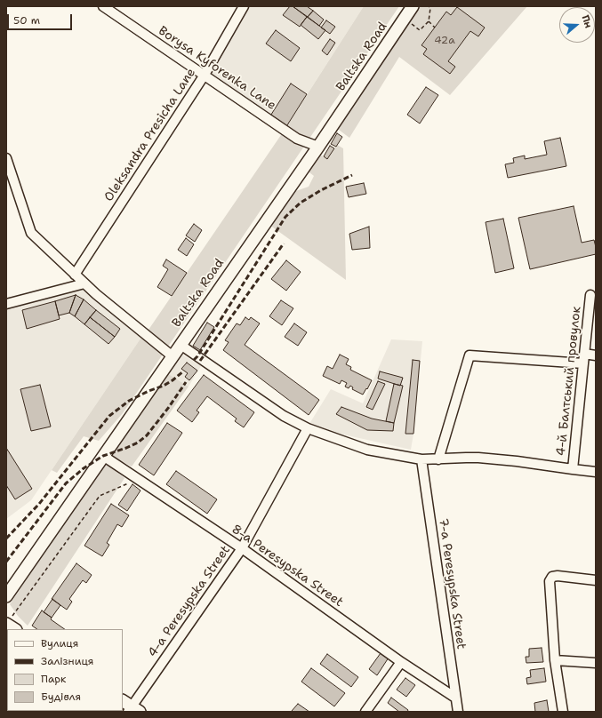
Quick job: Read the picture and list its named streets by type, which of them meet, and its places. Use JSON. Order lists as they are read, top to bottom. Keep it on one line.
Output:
{"streets":{"main road":["Baltska Road"],"street":["Borysa Kyforenka Lane","Oleksandra Presicha Lane","4-й Балтський провулок","8-a Peresypska Street","7-a Peresypska Street","4-a Peresypska Street"]},"crossings":[["Baltska Road","Borysa Kyforenka Lane"],["Baltska Road","8-a Peresypska Street"],["Borysa Kyforenka Lane","Oleksandra Presicha Lane"],["8-a Peresypska Street","7-a Peresypska Street"],["8-a Peresypska Street","4-a Peresypska Street"]],"house_numbers":["42а"],"legend":["Вулиця","Залізниця","Парк","Будівля"],"scale_bar":"50 m","north":"right"}
